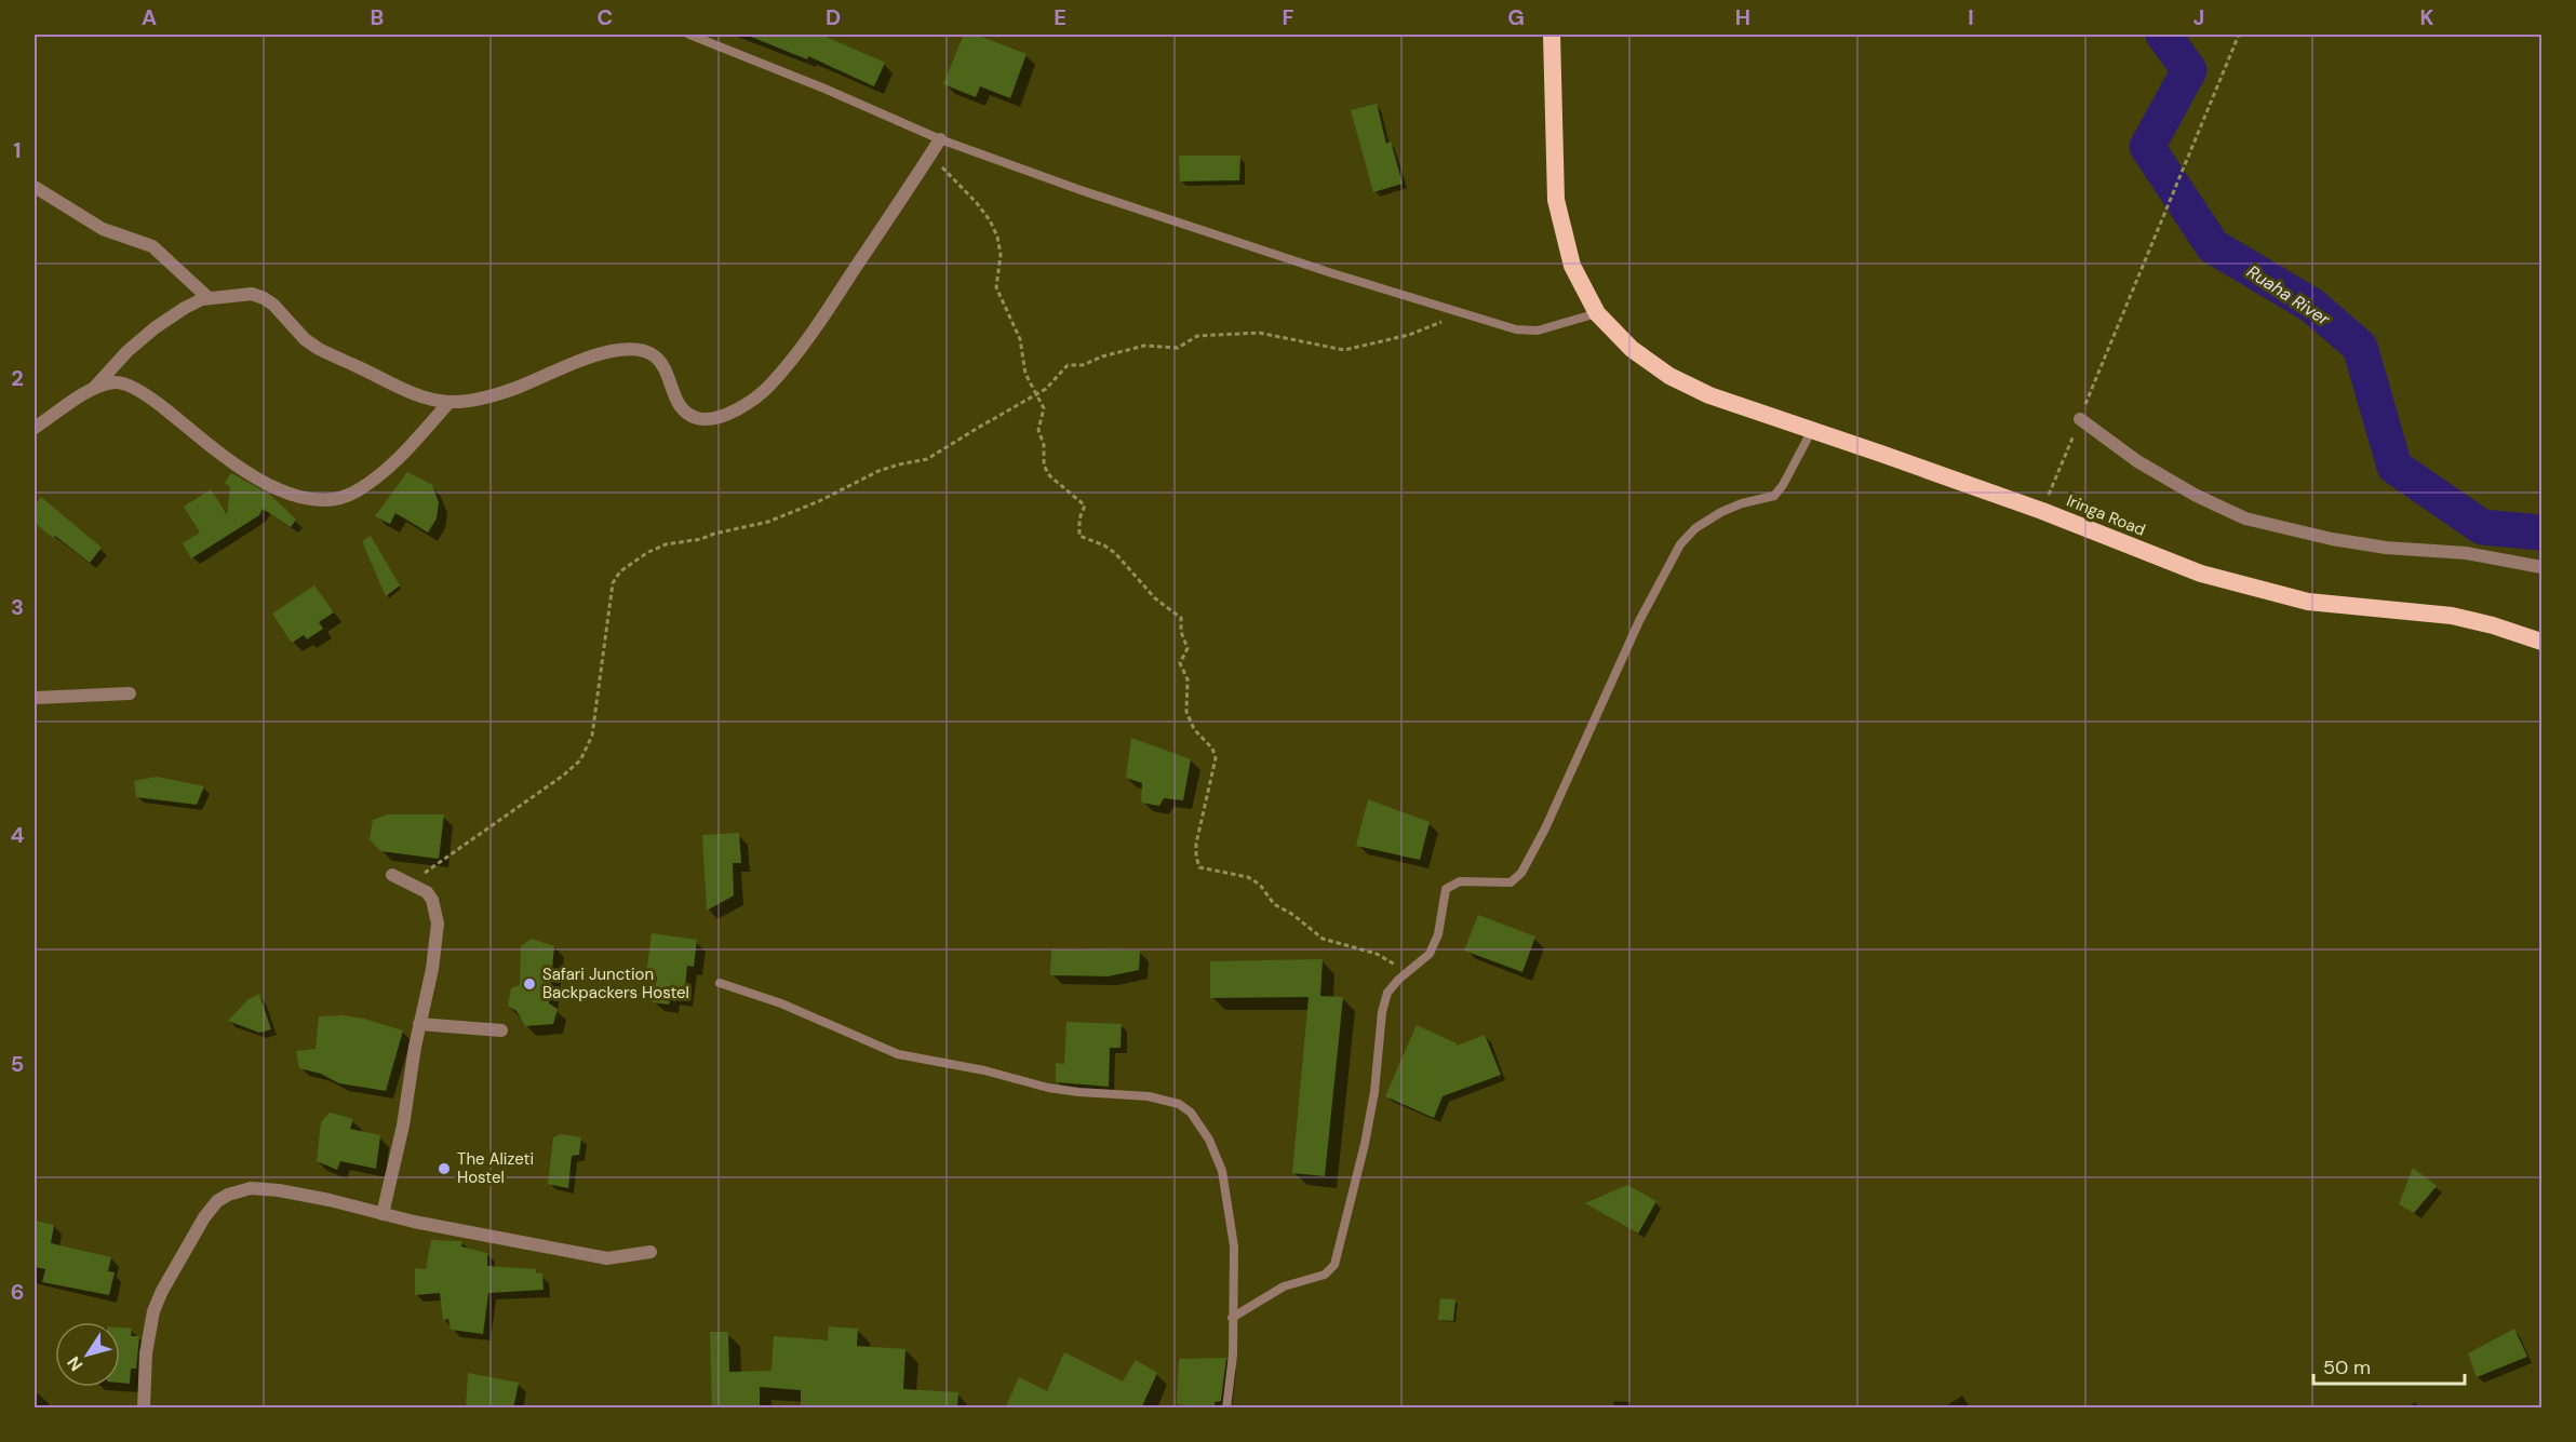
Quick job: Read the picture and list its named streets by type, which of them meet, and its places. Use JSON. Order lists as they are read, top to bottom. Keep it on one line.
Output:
{"streets":{"highway":["Iringa Road"]},"water":["Ruaha River"],"places":["Safari Junction Backpackers Hostel","The Alizeti Hostel"],"scale_bar":"50 m","north":"bottom left","grid":{"columns":["A","B","C","D","E","F","G","H","I","J","K"],"rows":["1","2","3","4","5","6"]}}
